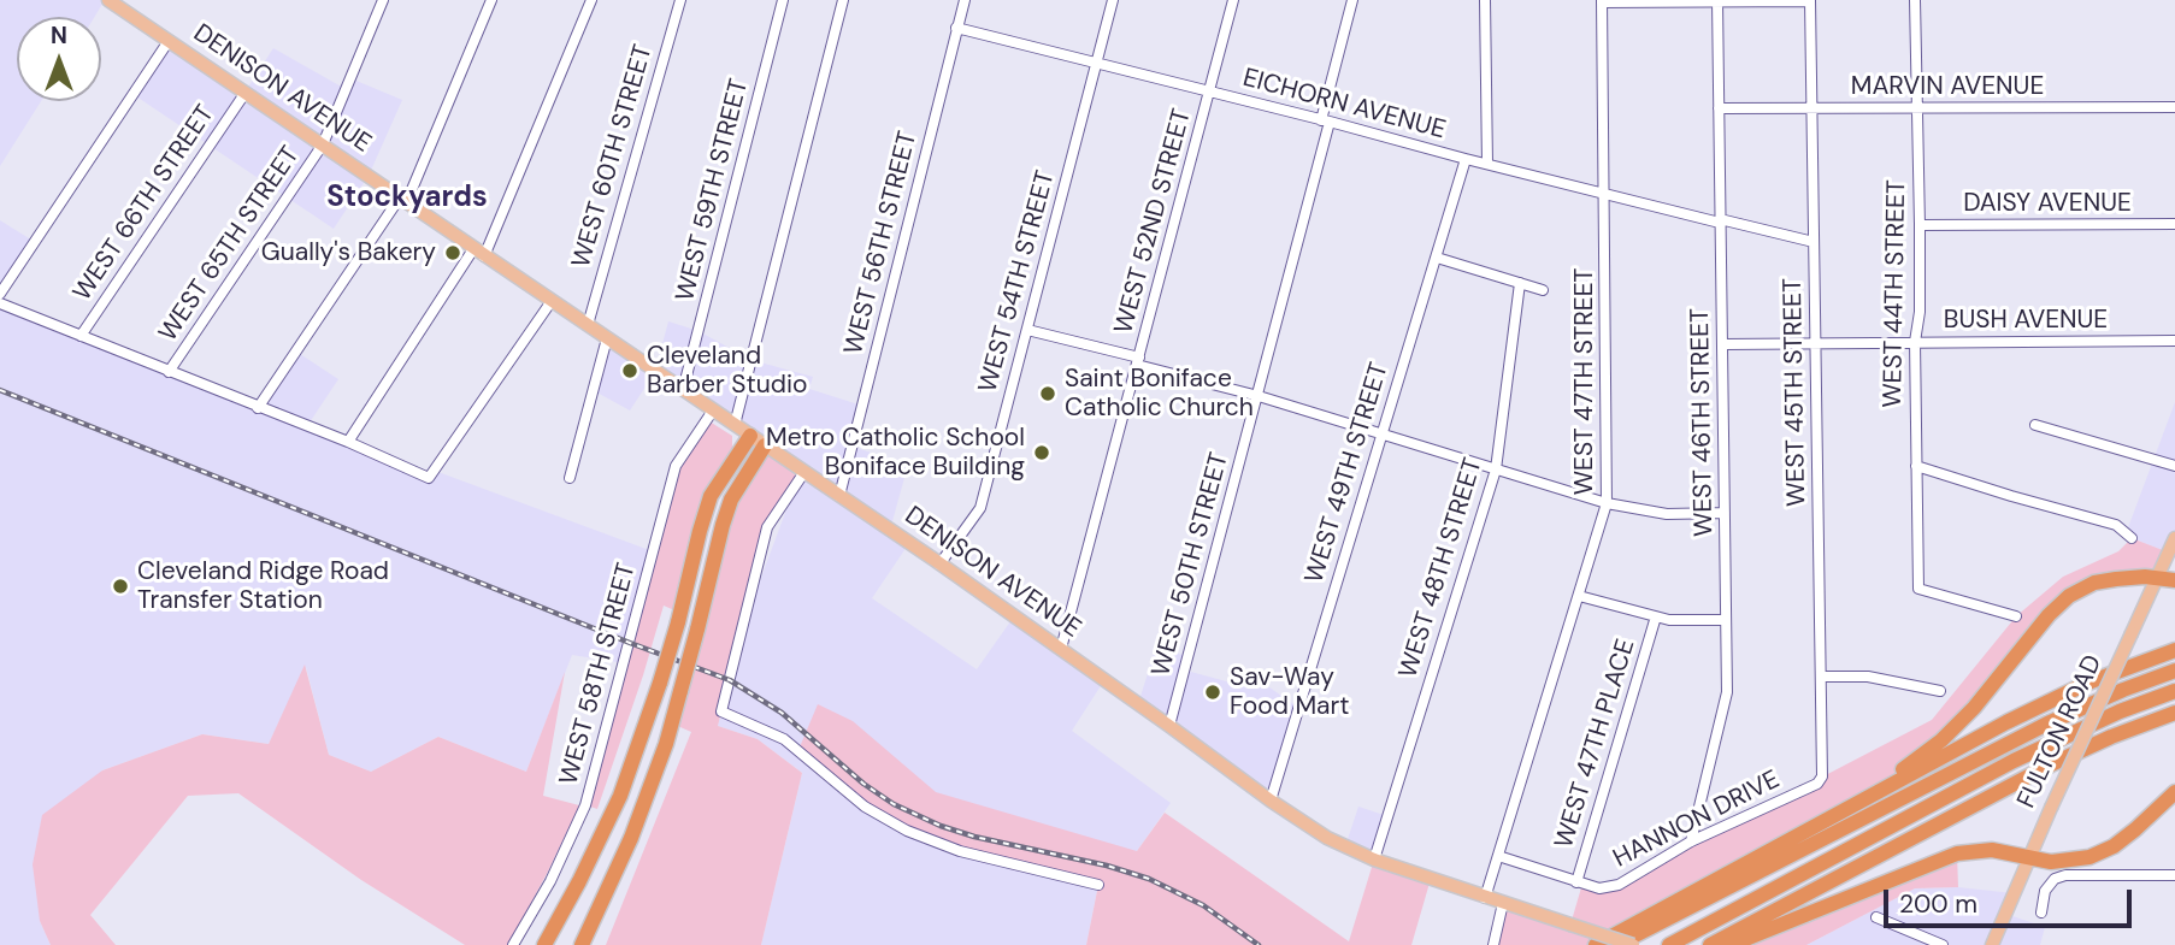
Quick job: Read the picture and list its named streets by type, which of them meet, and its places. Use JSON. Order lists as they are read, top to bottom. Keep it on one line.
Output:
{"streets":{"main road":["DENISON AVENUE","FULTON ROAD"],"street":["MARVIN AVENUE","EICHORN AVENUE","WEST 60TH STREET","WEST 59TH STREET","WEST 66TH STREET","DAISY AVENUE","WEST 52ND STREET","WEST 56TH STREET","WEST 65TH STREET","WEST 54TH STREET","WEST 44TH STREET","BUSH AVENUE","WEST 47TH STREET","WEST 45TH STREET","WEST 46TH STREET","WEST 49TH STREET","WEST 50TH STREET","WEST 48TH STREET","WEST 58TH STREET","WEST 47TH PLACE","HANNON DRIVE"]},"crossings":[["MARVIN AVENUE","WEST 44TH STREET"],["MARVIN AVENUE","WEST 45TH STREET"],["MARVIN AVENUE","WEST 46TH STREET"],["DENISON AVENUE","WEST 60TH STREET"],["DENISON AVENUE","WEST 59TH STREET"],["DENISON AVENUE","WEST 66TH STREET"],["DENISON AVENUE","WEST 52ND STREET"],["DENISON AVENUE","WEST 56TH STREET"],["DENISON AVENUE","WEST 65TH STREET"],["DENISON AVENUE","WEST 54TH STREET"],["DENISON AVENUE","WEST 47TH STREET"],["DENISON AVENUE","WEST 49TH STREET"],["DENISON AVENUE","WEST 50TH STREET"],["DENISON AVENUE","WEST 48TH STREET"],["DENISON AVENUE","WEST 58TH STREET"],["EICHORN AVENUE","WEST 52ND STREET"],["EICHORN AVENUE","WEST 56TH STREET"],["EICHORN AVENUE","WEST 54TH STREET"],["EICHORN AVENUE","WEST 47TH STREET"],["EICHORN AVENUE","WEST 45TH STREET"],["EICHORN AVENUE","WEST 46TH STREET"],["EICHORN AVENUE","WEST 49TH STREET"],["EICHORN AVENUE","WEST 50TH STREET"],["DAISY AVENUE","WEST 44TH STREET"],["WEST 44TH STREET","BUSH AVENUE"],["BUSH AVENUE","WEST 45TH STREET"],["BUSH AVENUE","WEST 46TH STREET"],["WEST 47TH STREET","HANNON DRIVE"],["WEST 45TH STREET","HANNON DRIVE"],["WEST 46TH STREET","HANNON DRIVE"],["WEST 47TH PLACE","HANNON DRIVE"]],"districts":["Stockyards"],"places":["Gually's Bakery","Cleveland Barber Studio","Saint Boniface Catholic Church","Metro Catholic School Boniface Building","Cleveland Ridge Road Transfer Station","Sav-Way Food Mart"],"scale_bar":"200 m","north":"top"}
